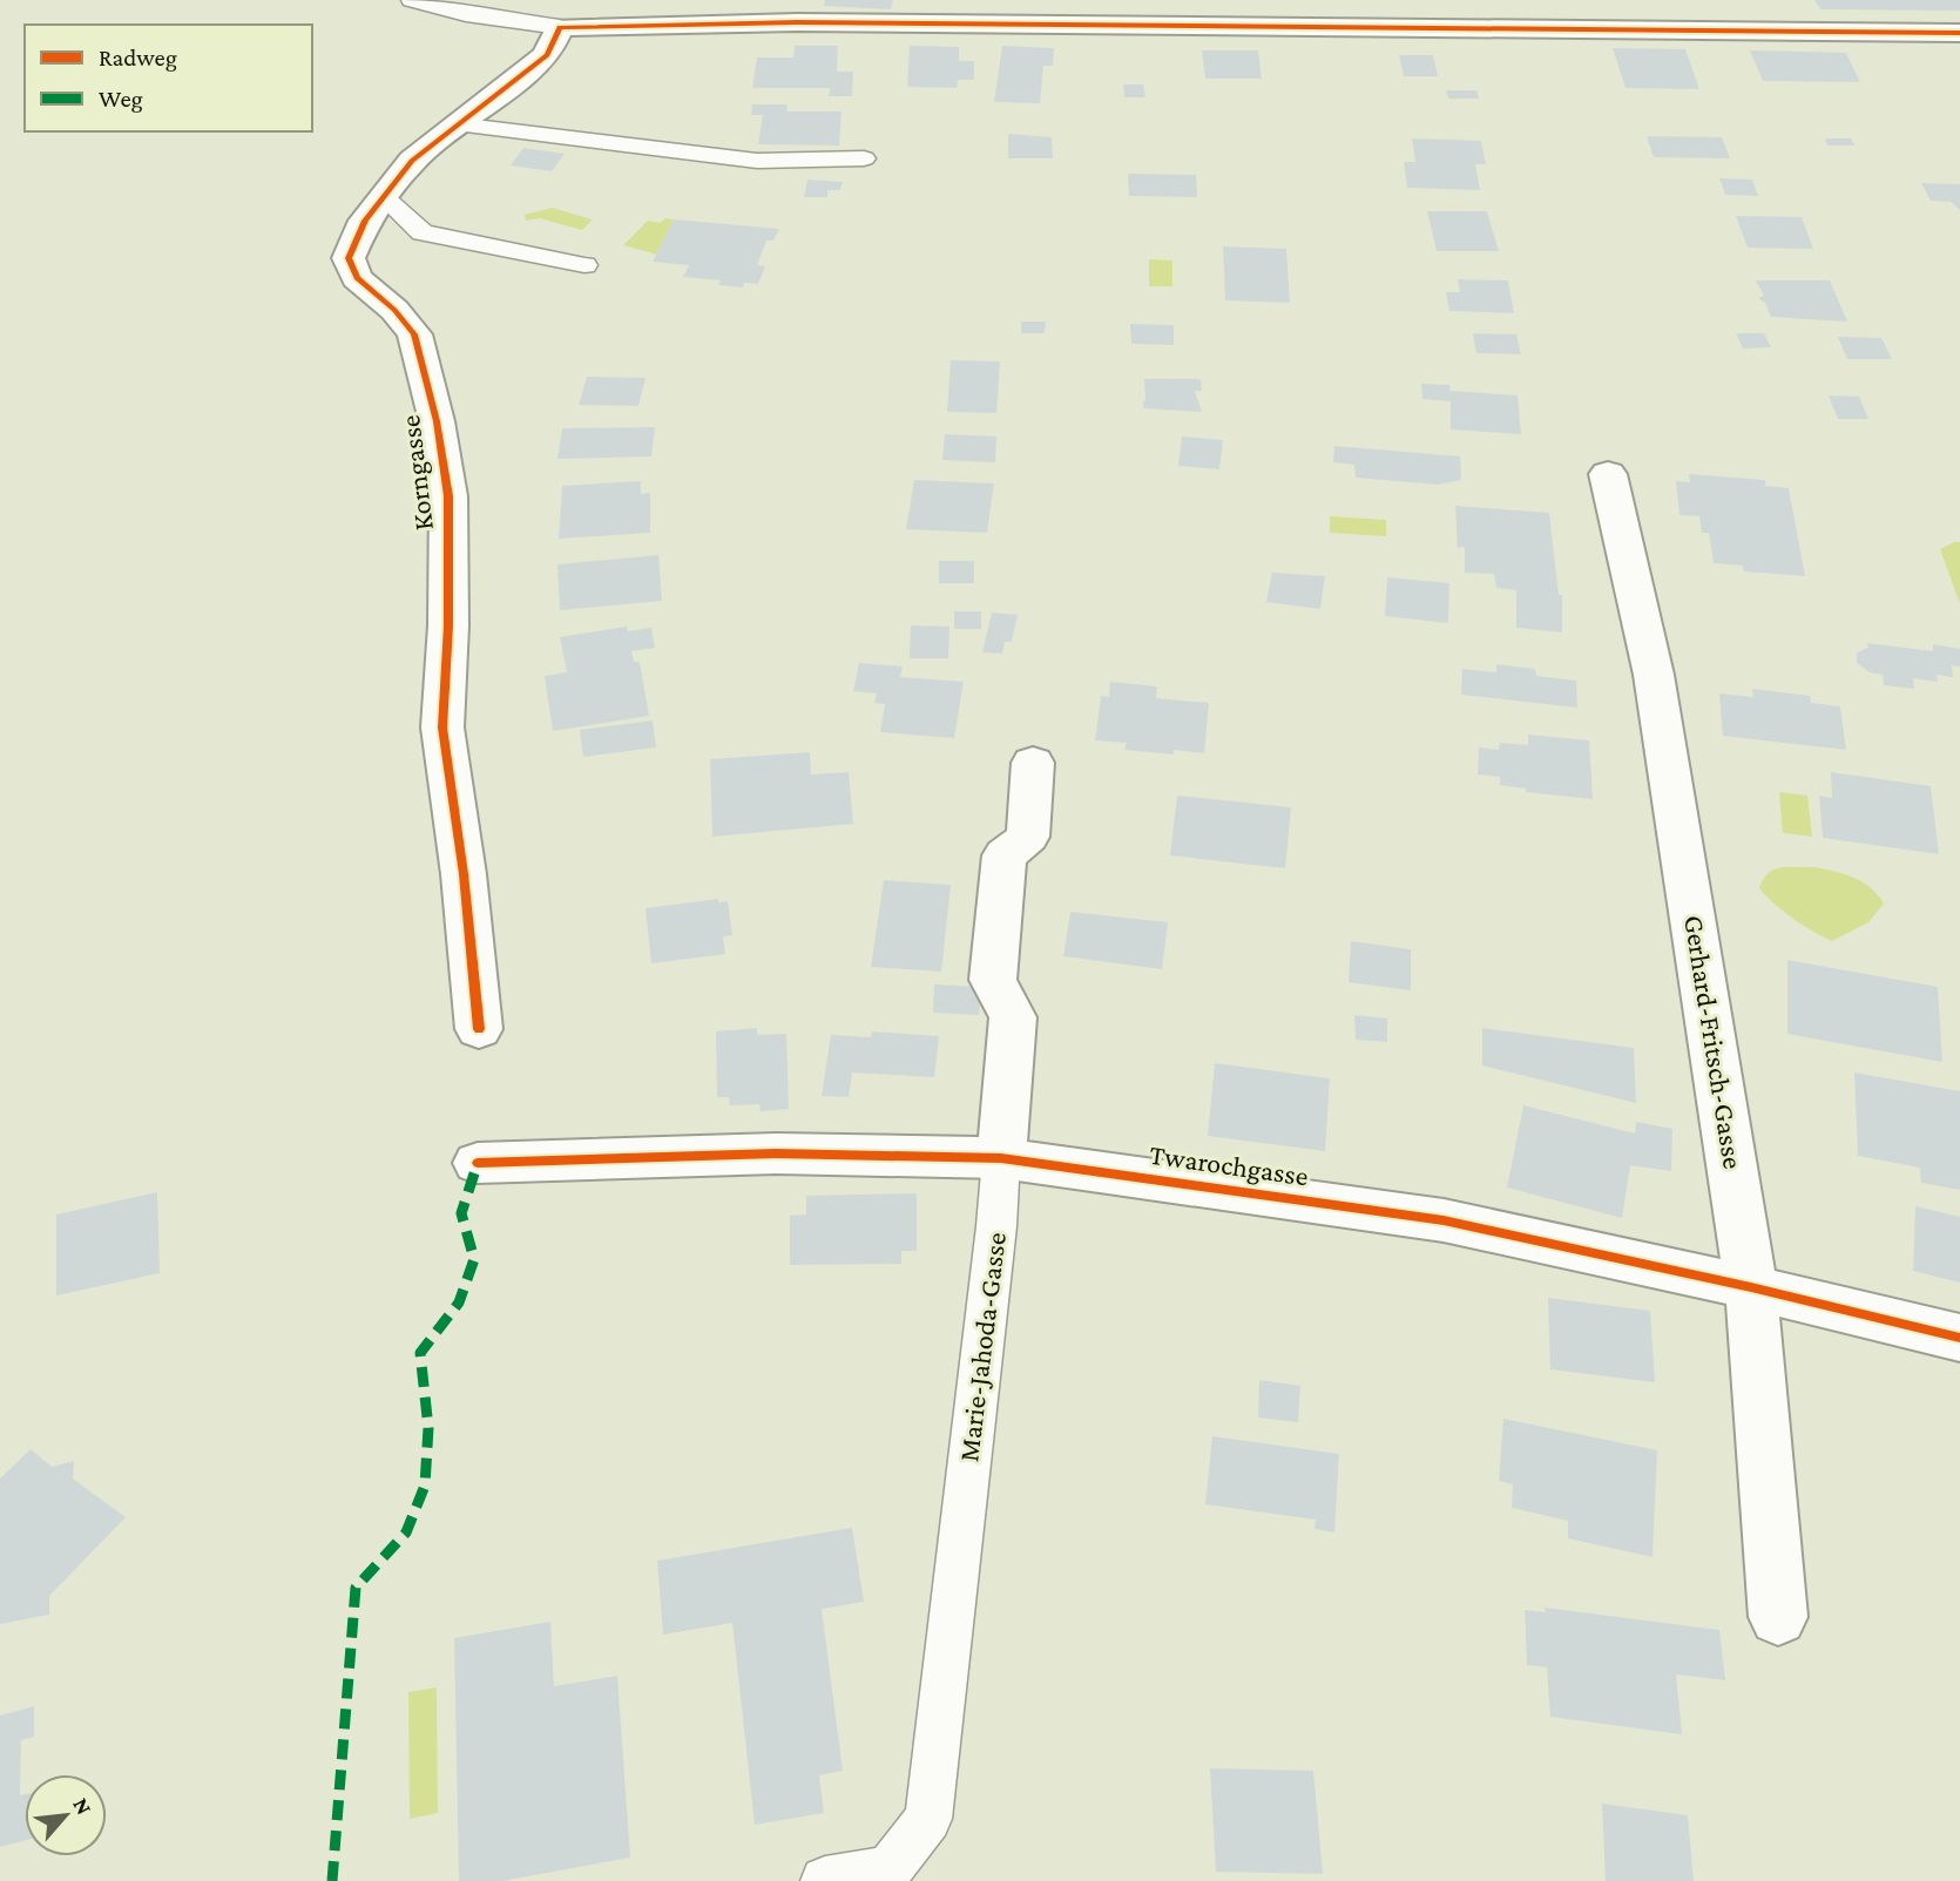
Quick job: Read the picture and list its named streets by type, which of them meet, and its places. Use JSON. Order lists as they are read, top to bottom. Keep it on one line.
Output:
{"streets":{"street":["Korngasse","Gerhard-Fritsch-Gasse","Twarochgasse","Marie-Jahoda-Gasse"]},"crossings":[["Gerhard-Fritsch-Gasse","Twarochgasse"],["Twarochgasse","Marie-Jahoda-Gasse"]],"legend":["Radweg","Weg"],"north":"top right"}
